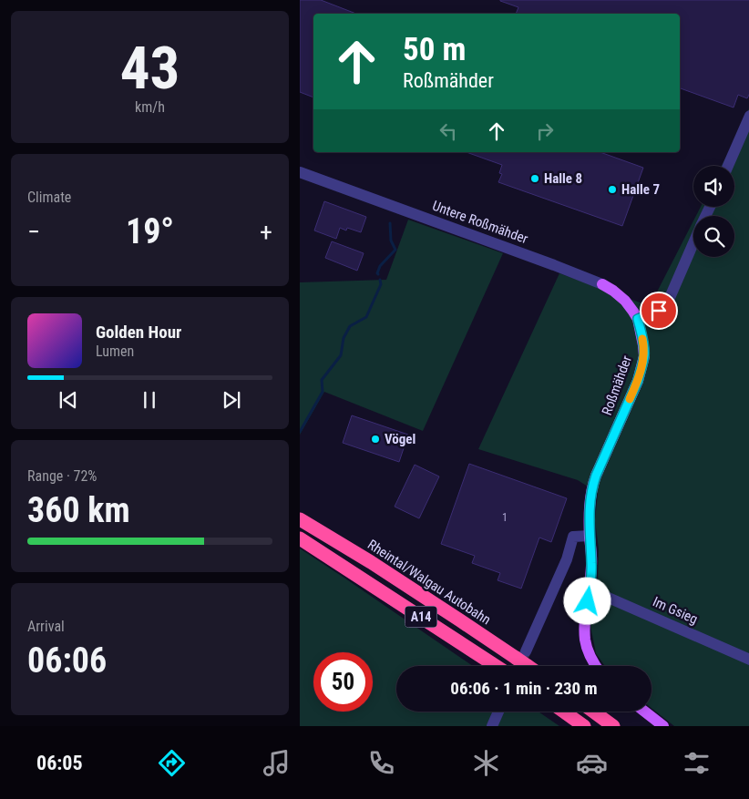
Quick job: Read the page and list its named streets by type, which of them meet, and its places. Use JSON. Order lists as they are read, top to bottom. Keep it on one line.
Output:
{"streets":{"highway":["Rheintal/Walgau Autobahn","A14"],"main road":["Untere Roßmähder","Roßmähder"],"street":["Im Gsieg"]},"crossings":[["Untere Roßmähder","Roßmähder"],["Roßmähder","Im Gsieg"]],"places":["Halle 8","Halle 7","Vögel"],"house_numbers":["1"],"page":{"tile":[["43","km/h"],"Climate",["Range · 72%","360 km"],["Arrival","06:06"]],"turn":["50 m","Roßmähder"],"heat":["−","19°","+"],"song":["Golden Hour","Lumen"],"limit":"50","trip":"06:06 · 1 min · 230 m","tabs":"06:05"}}
